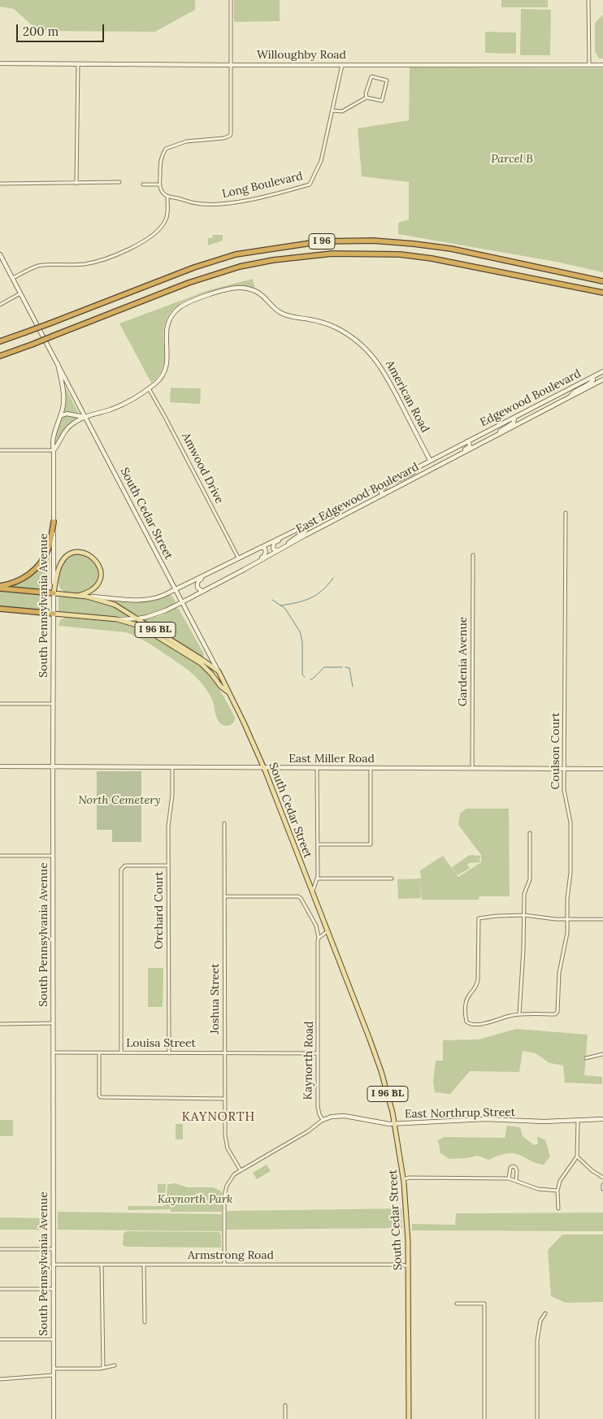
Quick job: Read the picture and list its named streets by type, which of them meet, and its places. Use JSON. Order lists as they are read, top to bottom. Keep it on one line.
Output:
{"streets":{"highway":["I 96","I 96 BL"],"main road":["South Cedar Street"],"street":["Willoughby Road","Long Boulevard","American Road","Edgewood Boulevard","Amwood Drive","East Edgewood Boulevard","South Pennsylvania Avenue","Gardenia Avenue","Coulson Court","East Miller Road","Orchard Court","Joshua Street","Louisa Street","Kaynorth Road","East Northrup Street","Armstrong Road"]},"crossings":[["Willoughby Road","Long Boulevard"],["American Road","Amwood Drive"],["American Road","East Edgewood Boulevard"],["American Road","South Cedar Street"],["Edgewood Boulevard","East Edgewood Boulevard"],["Amwood Drive","East Edgewood Boulevard"],["East Edgewood Boulevard","South Cedar Street"],["East Edgewood Boulevard","I 96 BL"],["South Cedar Street","South Pennsylvania Avenue"],["South Cedar Street","I 96 BL"],["South Cedar Street","East Miller Road"],["South Cedar Street","East Northrup Street"],["South Cedar Street","Armstrong Road"],["South Pennsylvania Avenue","I 96 BL"],["South Pennsylvania Avenue","East Miller Road"],["South Pennsylvania Avenue","Louisa Street"],["South Pennsylvania Avenue","Armstrong Road"],["Gardenia Avenue","East Miller Road"],["Coulson Court","East Miller Road"],["East Miller Road","Orchard Court"],["Orchard Court","Louisa Street"],["Joshua Street","Louisa Street"],["Joshua Street","Kaynorth Road"],["Louisa Street","Kaynorth Road"],["Kaynorth Road","East Northrup Street"]],"districts":["KAYNORTH"],"parks":["Parcel B","North Cemetery","Kaynorth Park"],"scale_bar":"200 m"}
